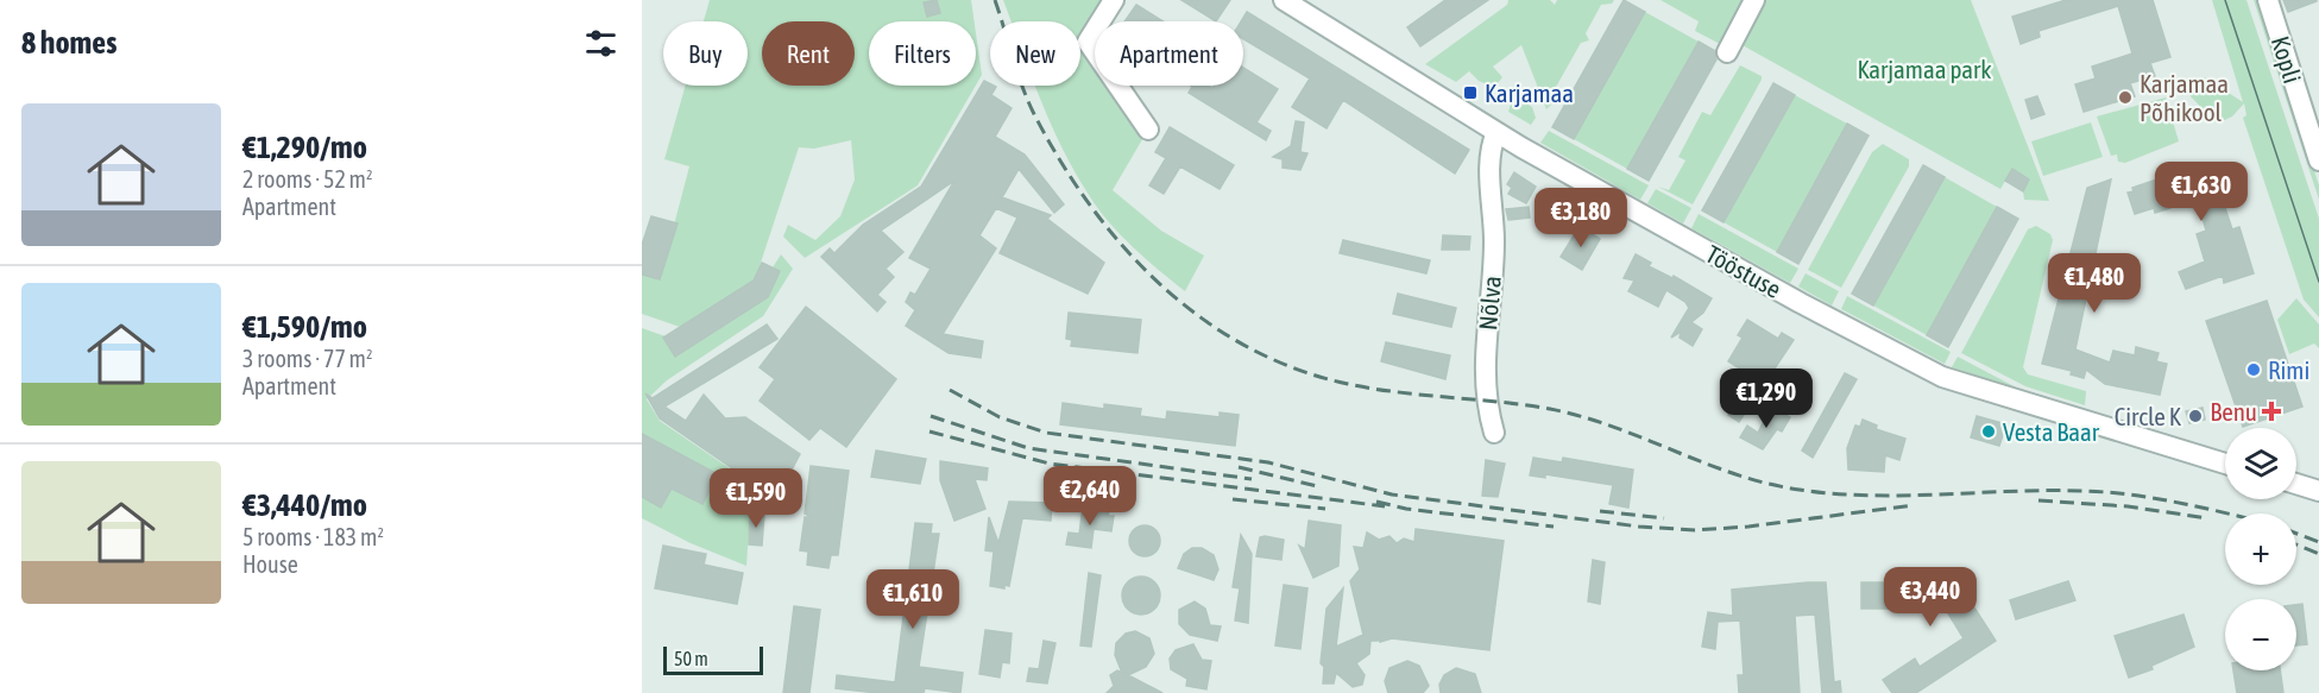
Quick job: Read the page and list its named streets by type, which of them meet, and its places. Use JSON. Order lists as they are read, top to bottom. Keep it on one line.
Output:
{"streets":{"street":["Kopli","Tööstuse","Nõlva"]},"crossings":[["Tööstuse","Nõlva"]],"parks":["Karjamaa park"],"places":{"transit":["Karjamaa"],"other":["Karjamaa Põhikool","Rimi","Circle K","Vesta Baar"],"health":["Benu"]},"scale_bar":"50 m","page":{"heading":"8 homes","chip":["Buy","Rent","Filters","New","Apartment"],"list":[{"name":"€1,290/mo","note":"2 rooms · 52 m² · Apartment"},{"name":"€1,590/mo","note":"3 rooms · 77 m² · Apartment"},{"name":"€3,440/mo","note":"5 rooms · 183 m² · House"}],"price":["€1,630","€3,180","€1,480","€1,290","€2,640","€1,590","€3,440","€1,610"],"map_buttons":["+","−"],"scale":"50 m"}}
